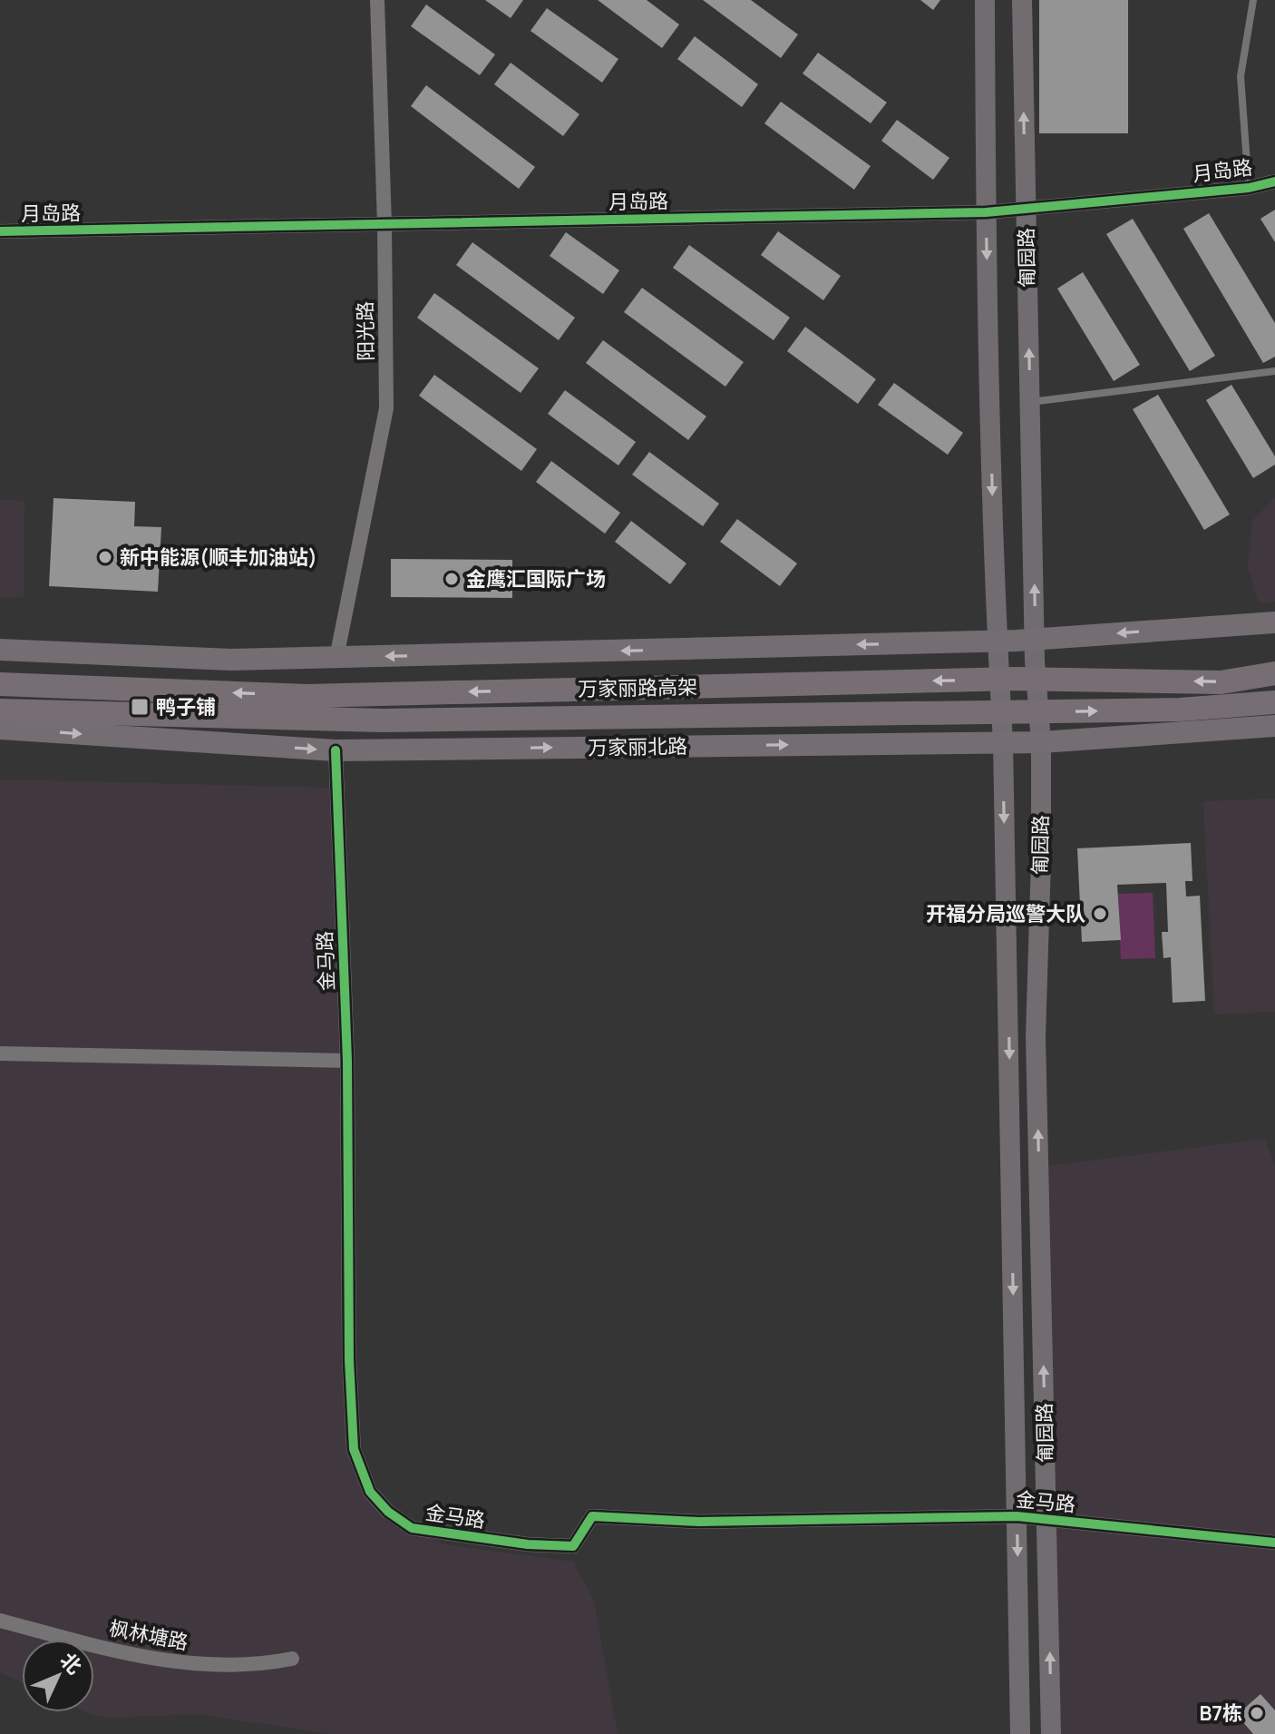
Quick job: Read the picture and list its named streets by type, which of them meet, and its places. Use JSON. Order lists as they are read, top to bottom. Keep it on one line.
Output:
{"streets":{"highway":["万家丽路高架"],"main road":["匍园路","万家丽北路"],"street":["月岛路","阳光路","金马路","枫林塘路"]},"crossings":[["月岛路","匍园路"],["月岛路","阳光路"],["匍园路","万家丽北路"],["匍园路","金马路"],["万家丽北路","金马路"]],"places":{"other":["新中能源(顺丰加油站)","金鹰汇国际广场","开福分局巡警大队","B7栋"],"transit":["鸭子铺"]},"north":"top right"}
